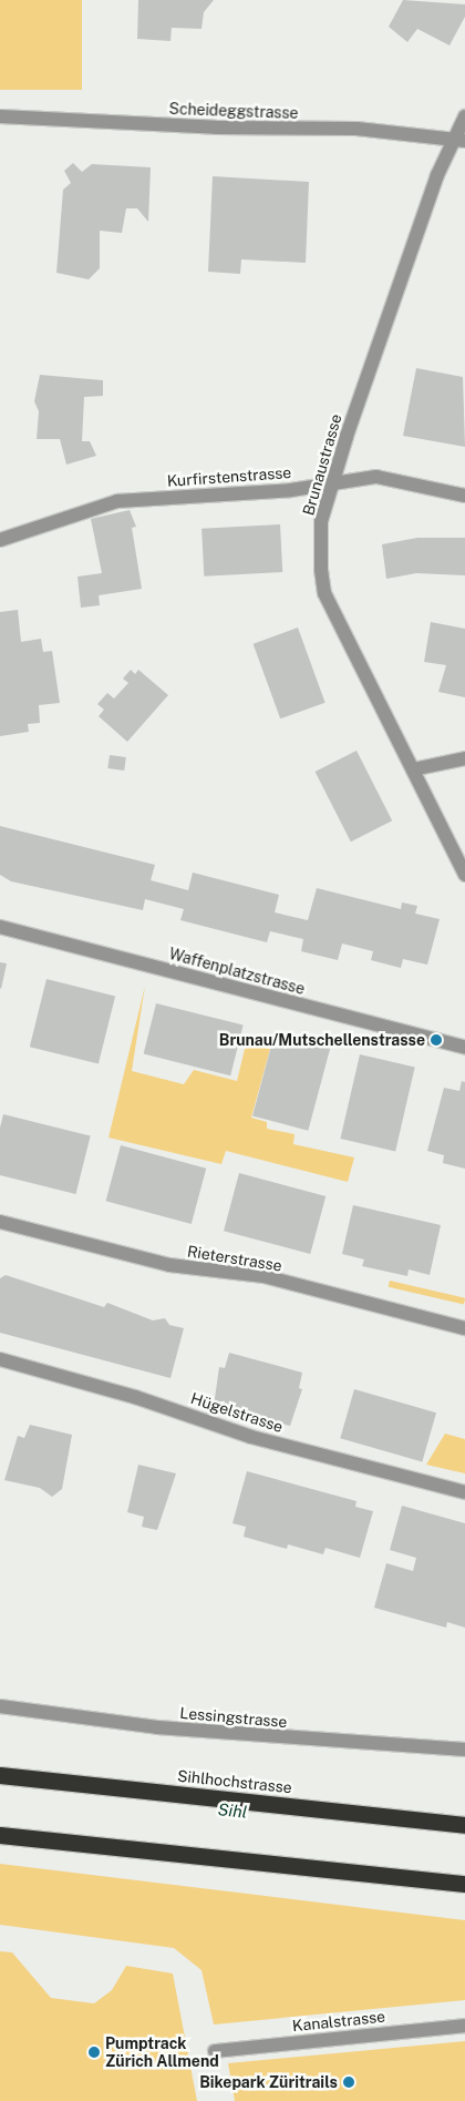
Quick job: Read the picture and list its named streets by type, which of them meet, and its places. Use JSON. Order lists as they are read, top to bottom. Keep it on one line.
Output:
{"streets":{"highway":["Sihlhochstrasse"],"street":["Scheideggstrasse","Brunaustrasse","Kurfirstenstrasse","Waffenplatzstrasse","Rieterstrasse","Hügelstrasse","Lessingstrasse","Kanalstrasse"]},"crossings":[["Scheideggstrasse","Brunaustrasse"],["Brunaustrasse","Kurfirstenstrasse"]],"water":["Sihl"],"places":["Brunau/Mutschellenstrasse","Pumptrack Zürich Allmend","Bikepark Züritrails"]}
